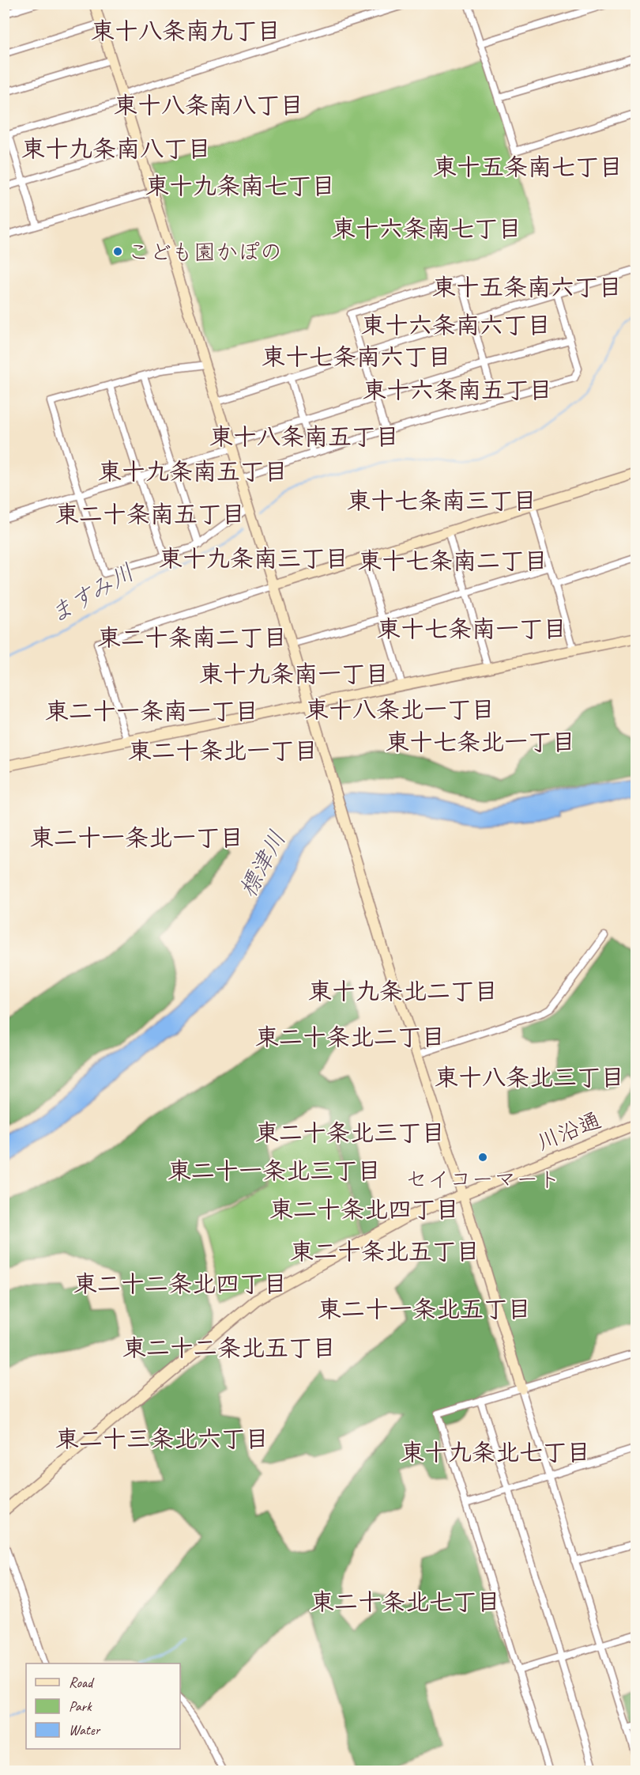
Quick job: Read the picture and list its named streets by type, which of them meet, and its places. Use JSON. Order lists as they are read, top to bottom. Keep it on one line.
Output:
{"streets":{"street":["川沿通"]},"districts":["東十八条南九丁目","東十八条南八丁目","東十九条南八丁目","東十五条南七丁目","東十九条南七丁目","東十六条南七丁目","東十五条南六丁目","東十六条南六丁目","東十七条南六丁目","東十六条南五丁目","東十八条南五丁目","東十九条南五丁目","東十七条南三丁目","東二十条南五丁目","東十九条南三丁目","東十七条南二丁目","東十七条南一丁目","東二十条南二丁目","東十九条南一丁目","東十八条北一丁目","東二十一条南一丁目","東十七条北一丁目","東二十条北一丁目","東二十一条北一丁目","東十九条北二丁目","東二十条北二丁目","東十八条北三丁目","東二十条北三丁目","東二十一条北三丁目","東二十条北四丁目","東二十条北五丁目","東二十二条北四丁目","東二十一条北五丁目","東二十二条北五丁目","東二十三条北六丁目","東十九条北七丁目","東二十条北七丁目"],"water":["ますみ川","標津川"],"places":["こども園かぽの","セイコーマート"],"legend":["Road","Park","Water"]}
